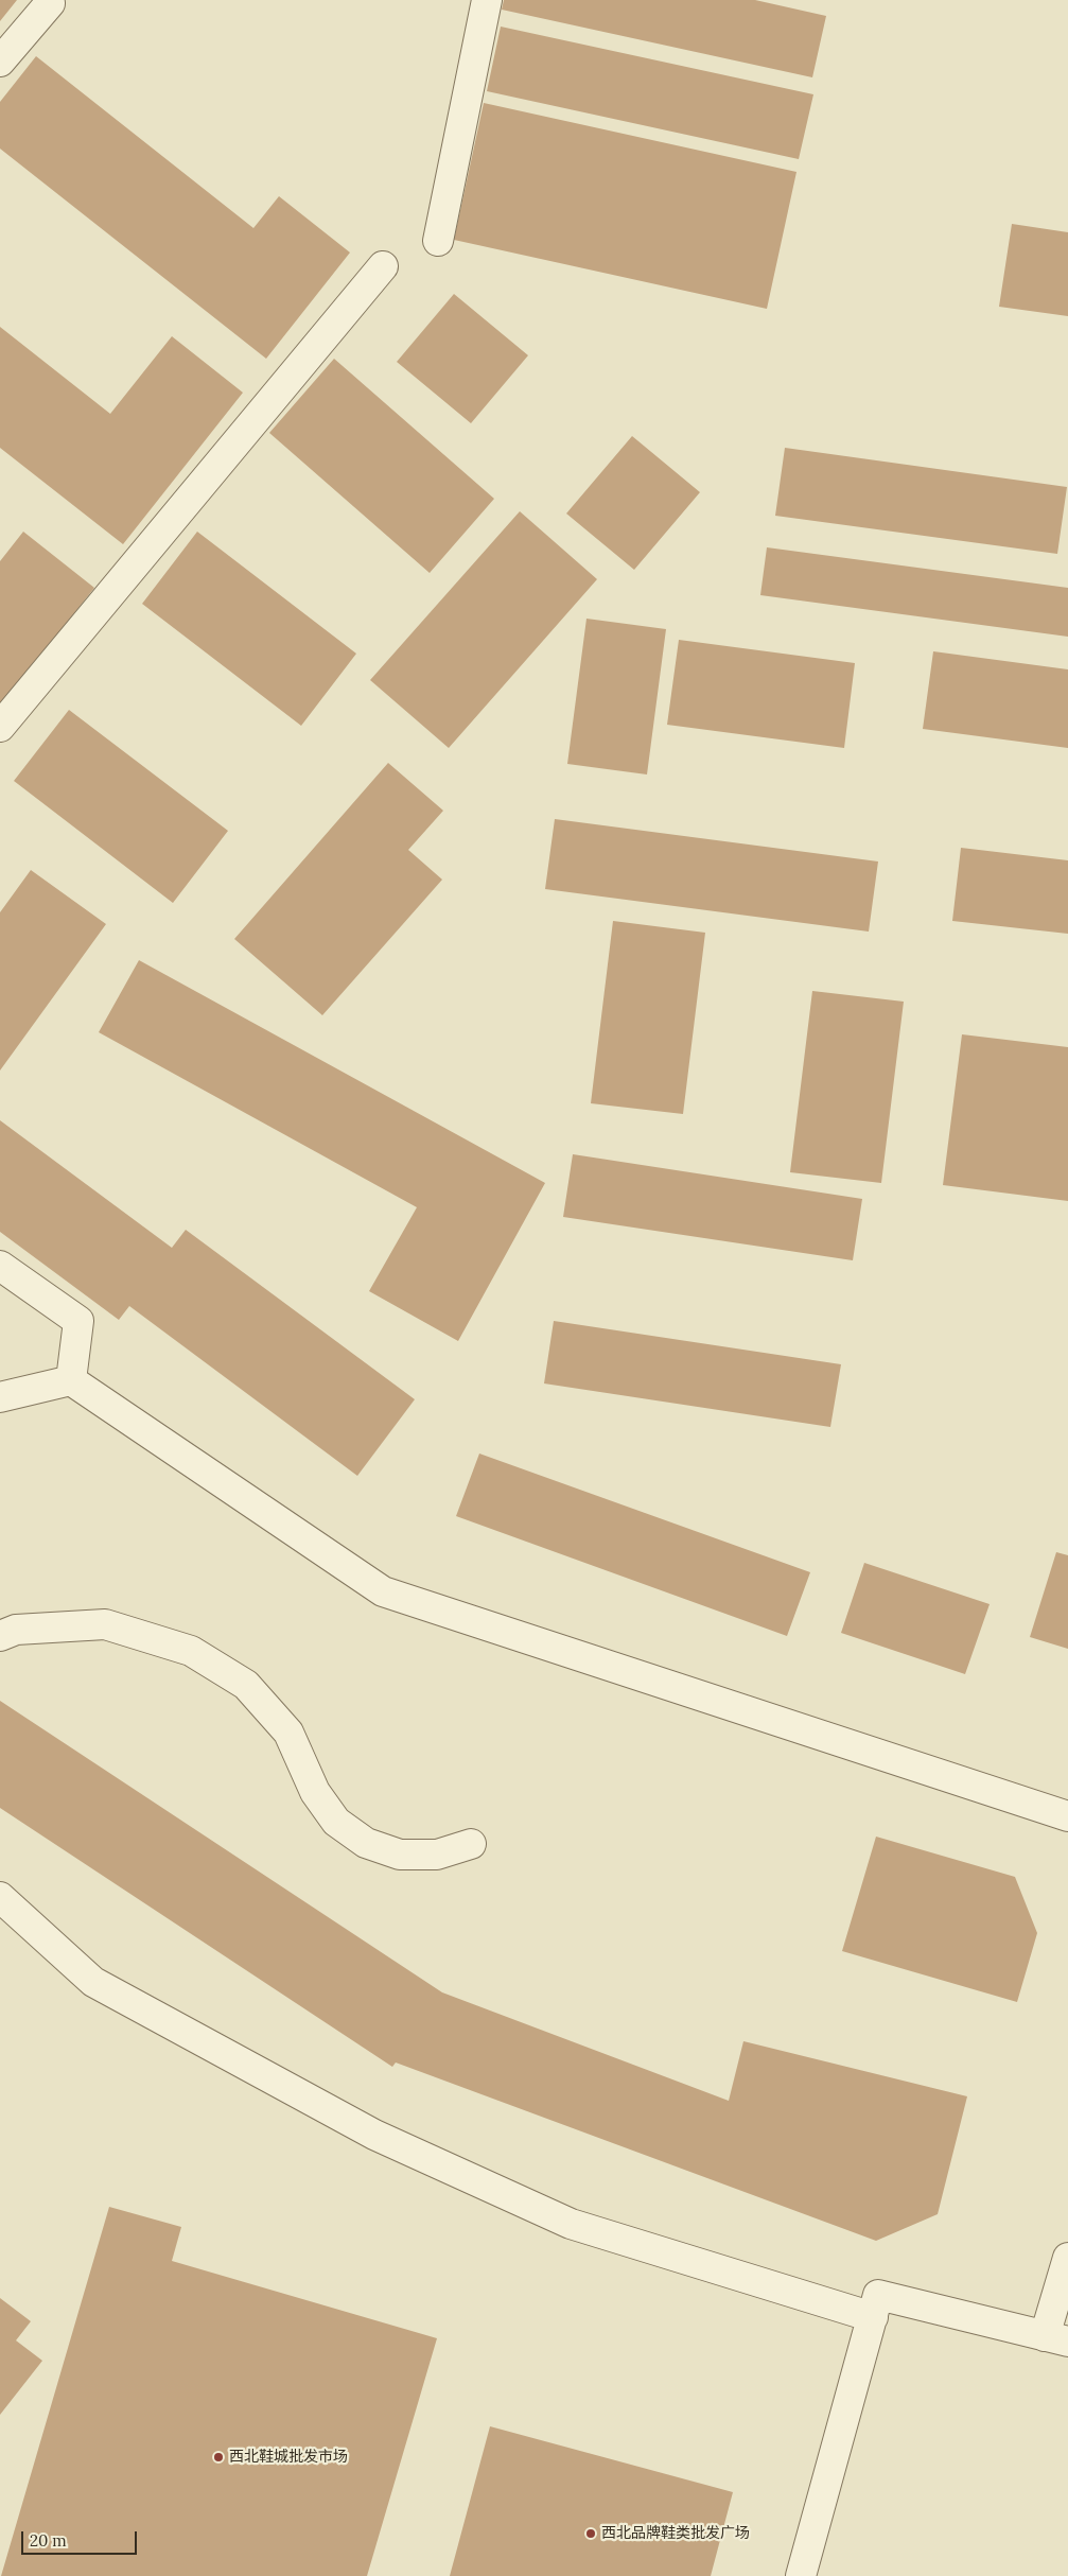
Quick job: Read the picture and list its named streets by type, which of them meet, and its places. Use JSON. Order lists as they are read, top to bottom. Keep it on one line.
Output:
{"places":["西北鞋城批发市场","西北品牌鞋类批发广场"],"scale_bar":"20 m"}
